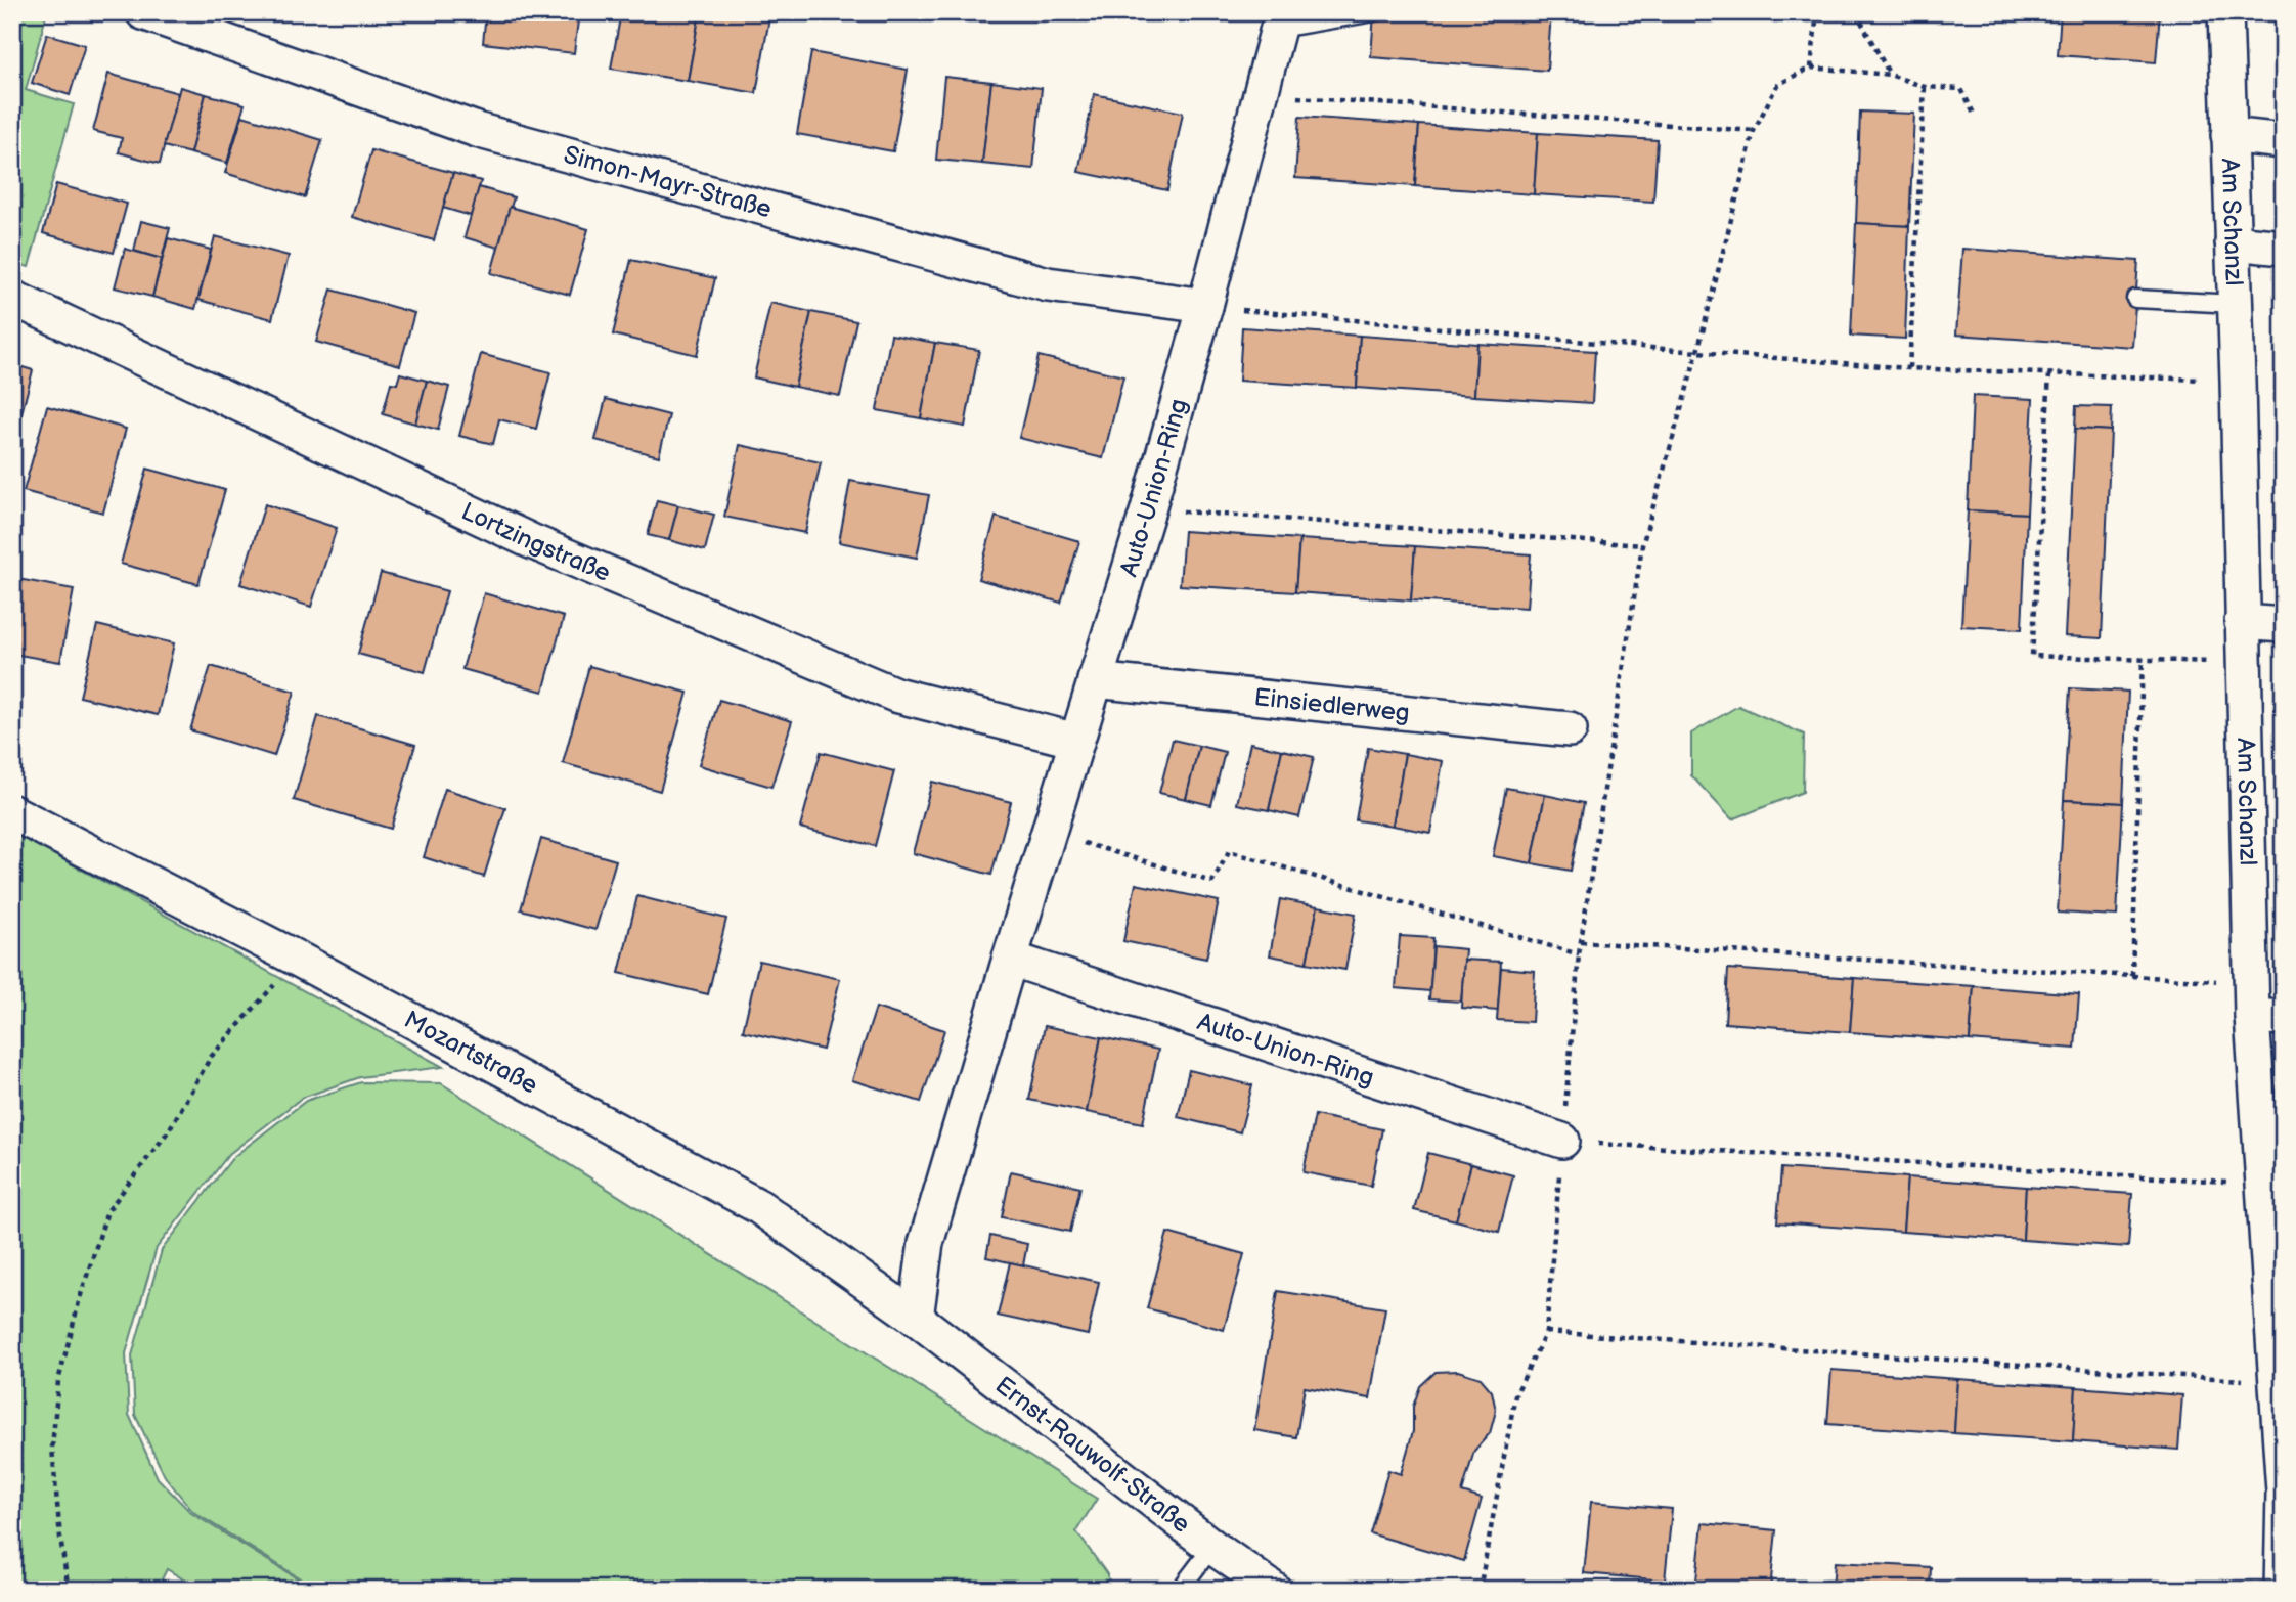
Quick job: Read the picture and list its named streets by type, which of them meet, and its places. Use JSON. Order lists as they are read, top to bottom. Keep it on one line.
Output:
{"streets":{"street":["Simon-Mayr-Straße","Am Schanzl","Auto-Union-Ring","Lortzingstraße","Einsiedlerweg","Mozartstraße","Ernst-Rauwolf-Straße"]},"crossings":[["Simon-Mayr-Straße","Auto-Union-Ring"],["Auto-Union-Ring","Lortzingstraße"],["Auto-Union-Ring","Einsiedlerweg"],["Auto-Union-Ring","Mozartstraße"],["Auto-Union-Ring","Ernst-Rauwolf-Straße"],["Mozartstraße","Ernst-Rauwolf-Straße"]]}
